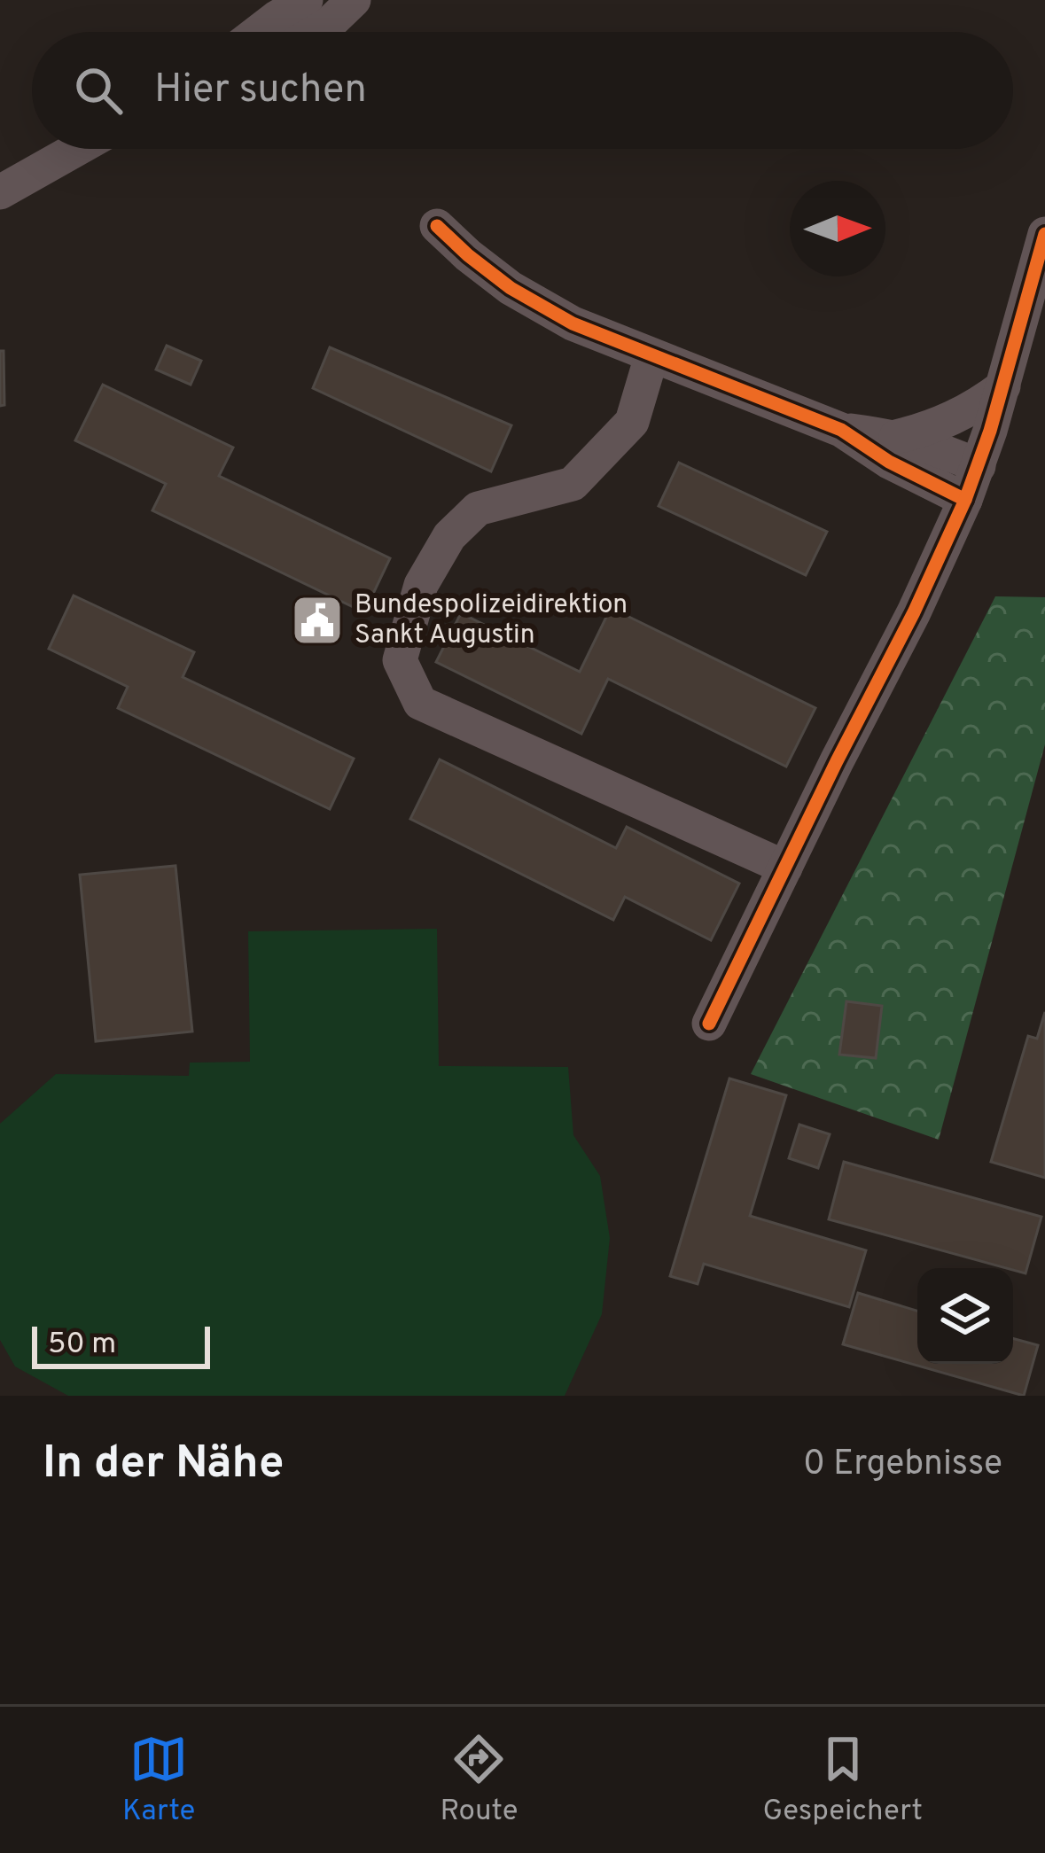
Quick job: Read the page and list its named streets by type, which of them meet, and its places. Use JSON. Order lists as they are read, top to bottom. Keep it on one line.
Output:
{"places":{"public building":["Bundespolizeidirektion Sankt Augustin"]},"scale_bar":"50 m","north":"right","page":{"search":"Hier suchen","scale":"50 m","heading":["In der Nähe","0 Ergebnisse"],"nav":["Karte","Route","Gespeichert"]}}
